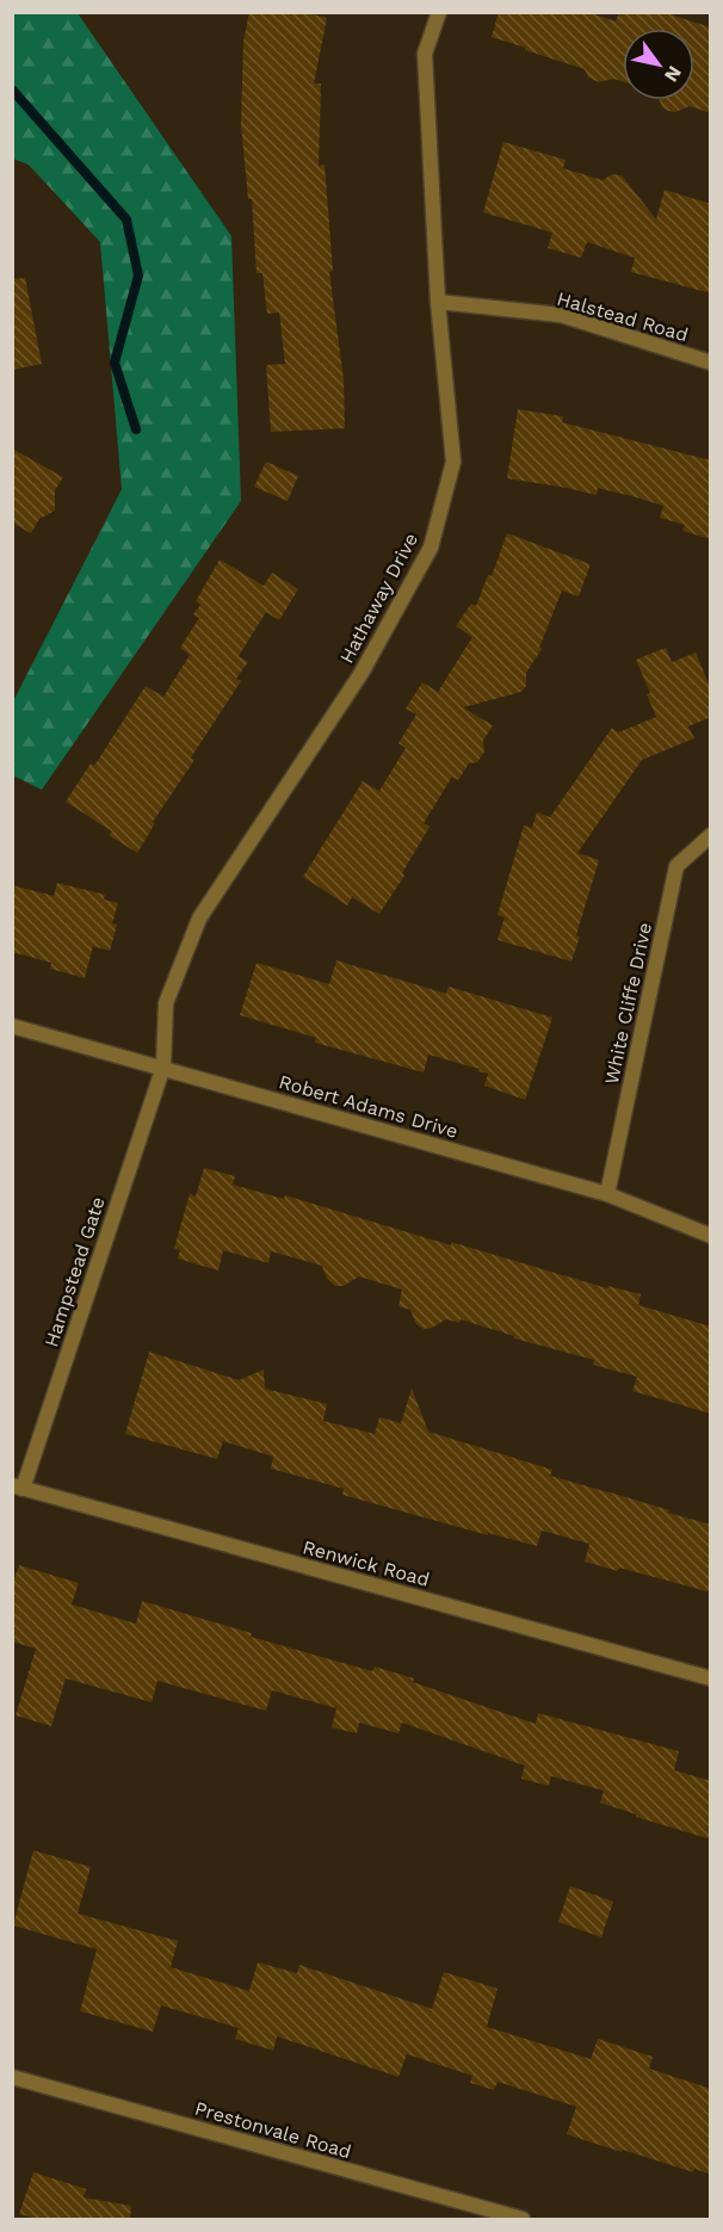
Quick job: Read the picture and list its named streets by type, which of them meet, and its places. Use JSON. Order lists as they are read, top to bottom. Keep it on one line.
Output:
{"streets":{"street":["Halstead Road","Hathaway Drive","White Cliffe Drive","Robert Adams Drive","Hampstead Gate","Renwick Road","Prestonvale Road"]},"crossings":[["Halstead Road","Hathaway Drive"],["Hathaway Drive","Robert Adams Drive"],["Hathaway Drive","Hampstead Gate"],["White Cliffe Drive","Robert Adams Drive"],["Robert Adams Drive","Hampstead Gate"],["Hampstead Gate","Renwick Road"]],"north":"bottom right"}
